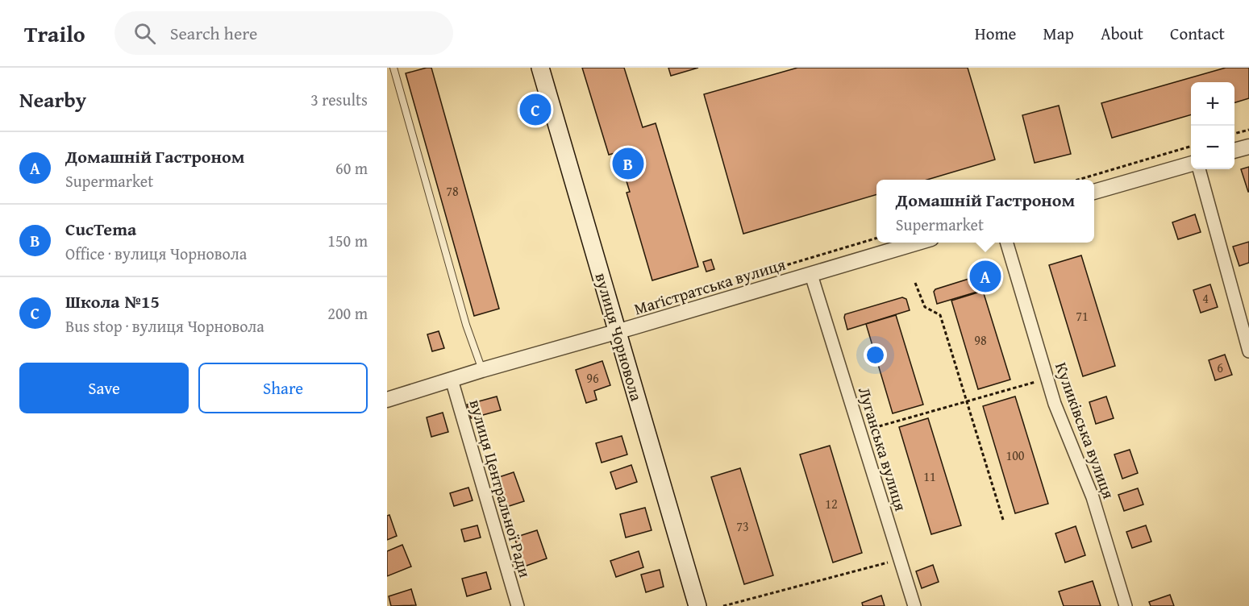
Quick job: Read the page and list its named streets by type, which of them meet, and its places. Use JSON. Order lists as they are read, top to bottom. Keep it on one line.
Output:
{"streets":{"main road":["вулиця Чорновола"],"street":["Маґістратська вулиця","Куликівська вулиця","Луганська вулиця","вулиця Центральної Ради"]},"crossings":[["Маґістратська вулиця","вулиця Чорновола"],["Маґістратська вулиця","Луганська вулиця"],["Маґістратська вулиця","вулиця Центральної Ради"]],"house_numbers":["78","4","71","98","6","96","100","11","12","73"],"page":{"header":"Trailo","search":"Search here","nav":["Home","Map","About","Contact"],"heading":["Nearby","3 results"],"map_buttons":["+","−"],"pins":["C","B","A"],"list":[{"mark":"A","name":"Домашній Гастроном","note":"Supermarket","value":"60 m"},{"mark":"B","name":"CucTema","note":"Office · вулиця Чорновола","value":"150 m"},{"mark":"C","name":"Школа №15","note":"Bus stop · вулиця Чорновола","value":"200 m"}],"popup":["Домашній Гастроном","Supermarket"],"buttons":["Save","Share"]}}
